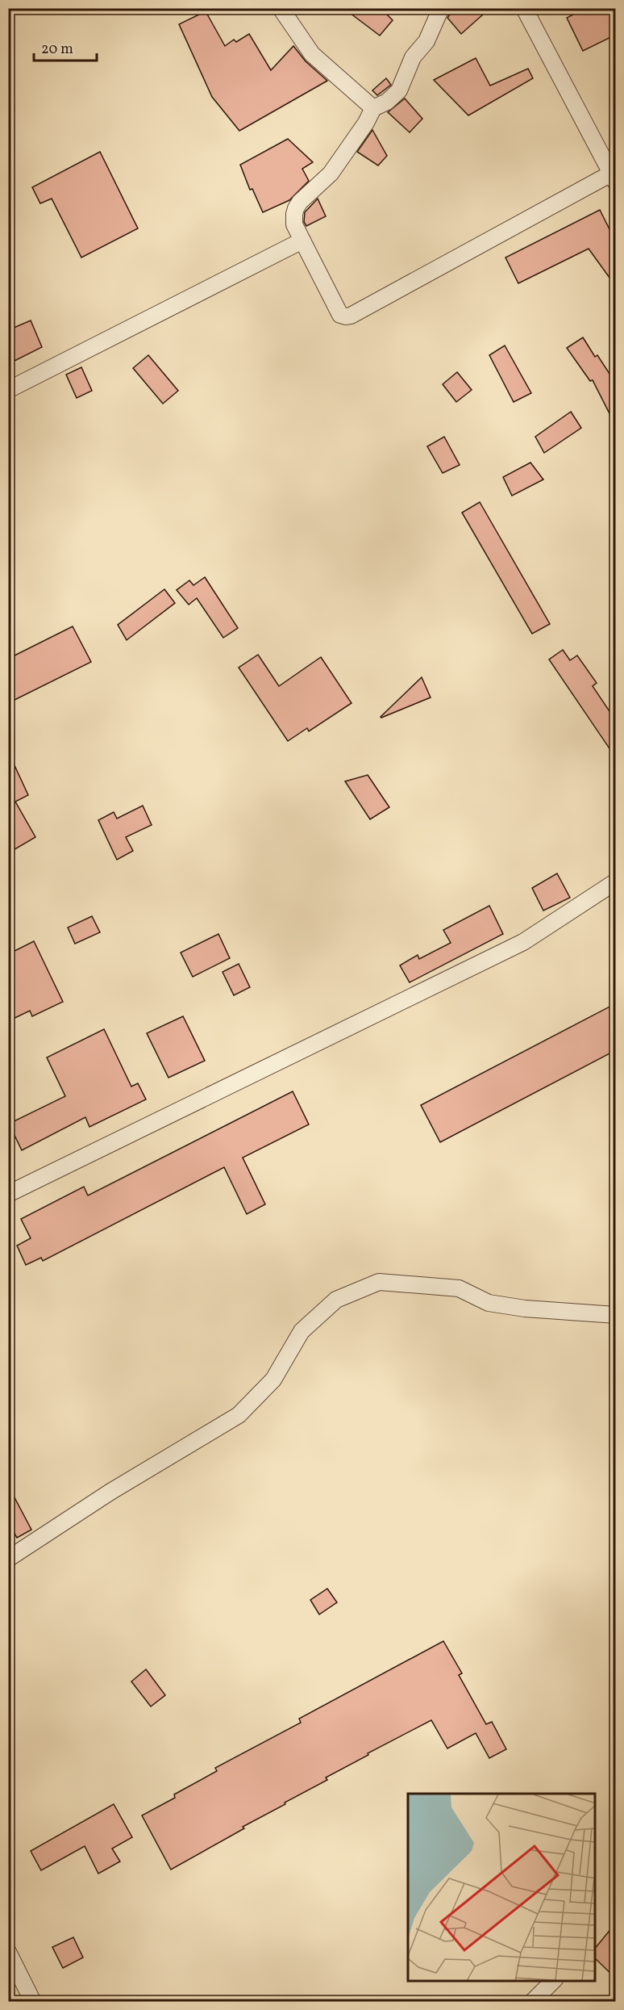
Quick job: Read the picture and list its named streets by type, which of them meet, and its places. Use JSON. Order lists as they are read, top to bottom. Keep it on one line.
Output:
{"scale_bar":"20 m"}
